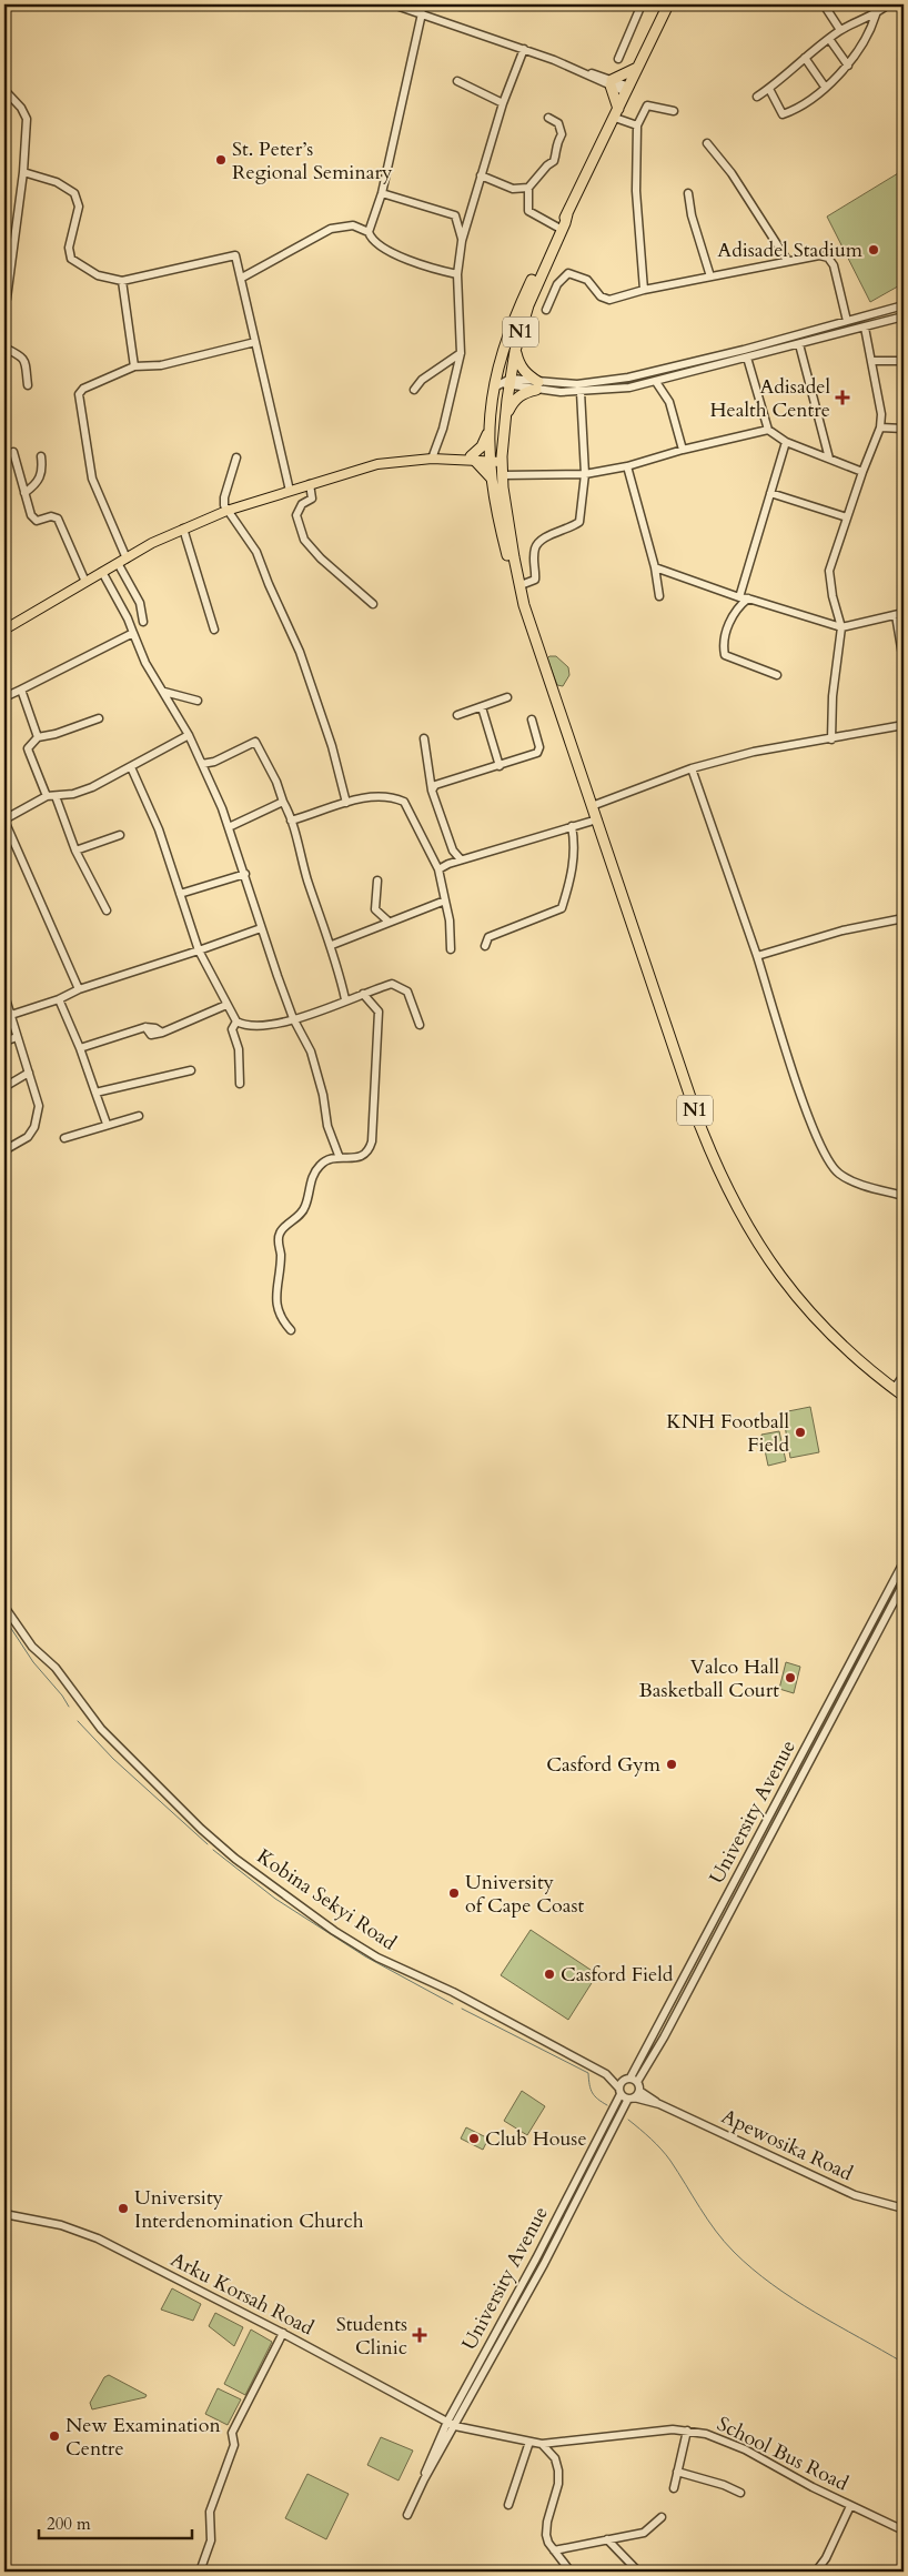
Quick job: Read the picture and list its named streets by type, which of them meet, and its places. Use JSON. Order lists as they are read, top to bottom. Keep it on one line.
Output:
{"streets":{"highway":["N1"],"street":["University Avenue","Kobina Sekyi Road","Apewosika Road","Arku Korsah Road","School Bus Road"]},"crossings":[["University Avenue","Kobina Sekyi Road"],["University Avenue","Apewosika Road"],["University Avenue","Arku Korsah Road"],["Kobina Sekyi Road","Apewosika Road"],["Arku Korsah Road","School Bus Road"]],"places":{"other":["St. Peter’s Regional Seminary","Adisadel Stadium","KNH Football Field","Valco Hall Basketball Court","Casford Gym","University of Cape Coast","Casford Field","Club House","University Interdenomination Church","New Examination Centre"],"health":["Adisadel Health Centre","Students Clinic"]},"scale_bar":"200 m"}
